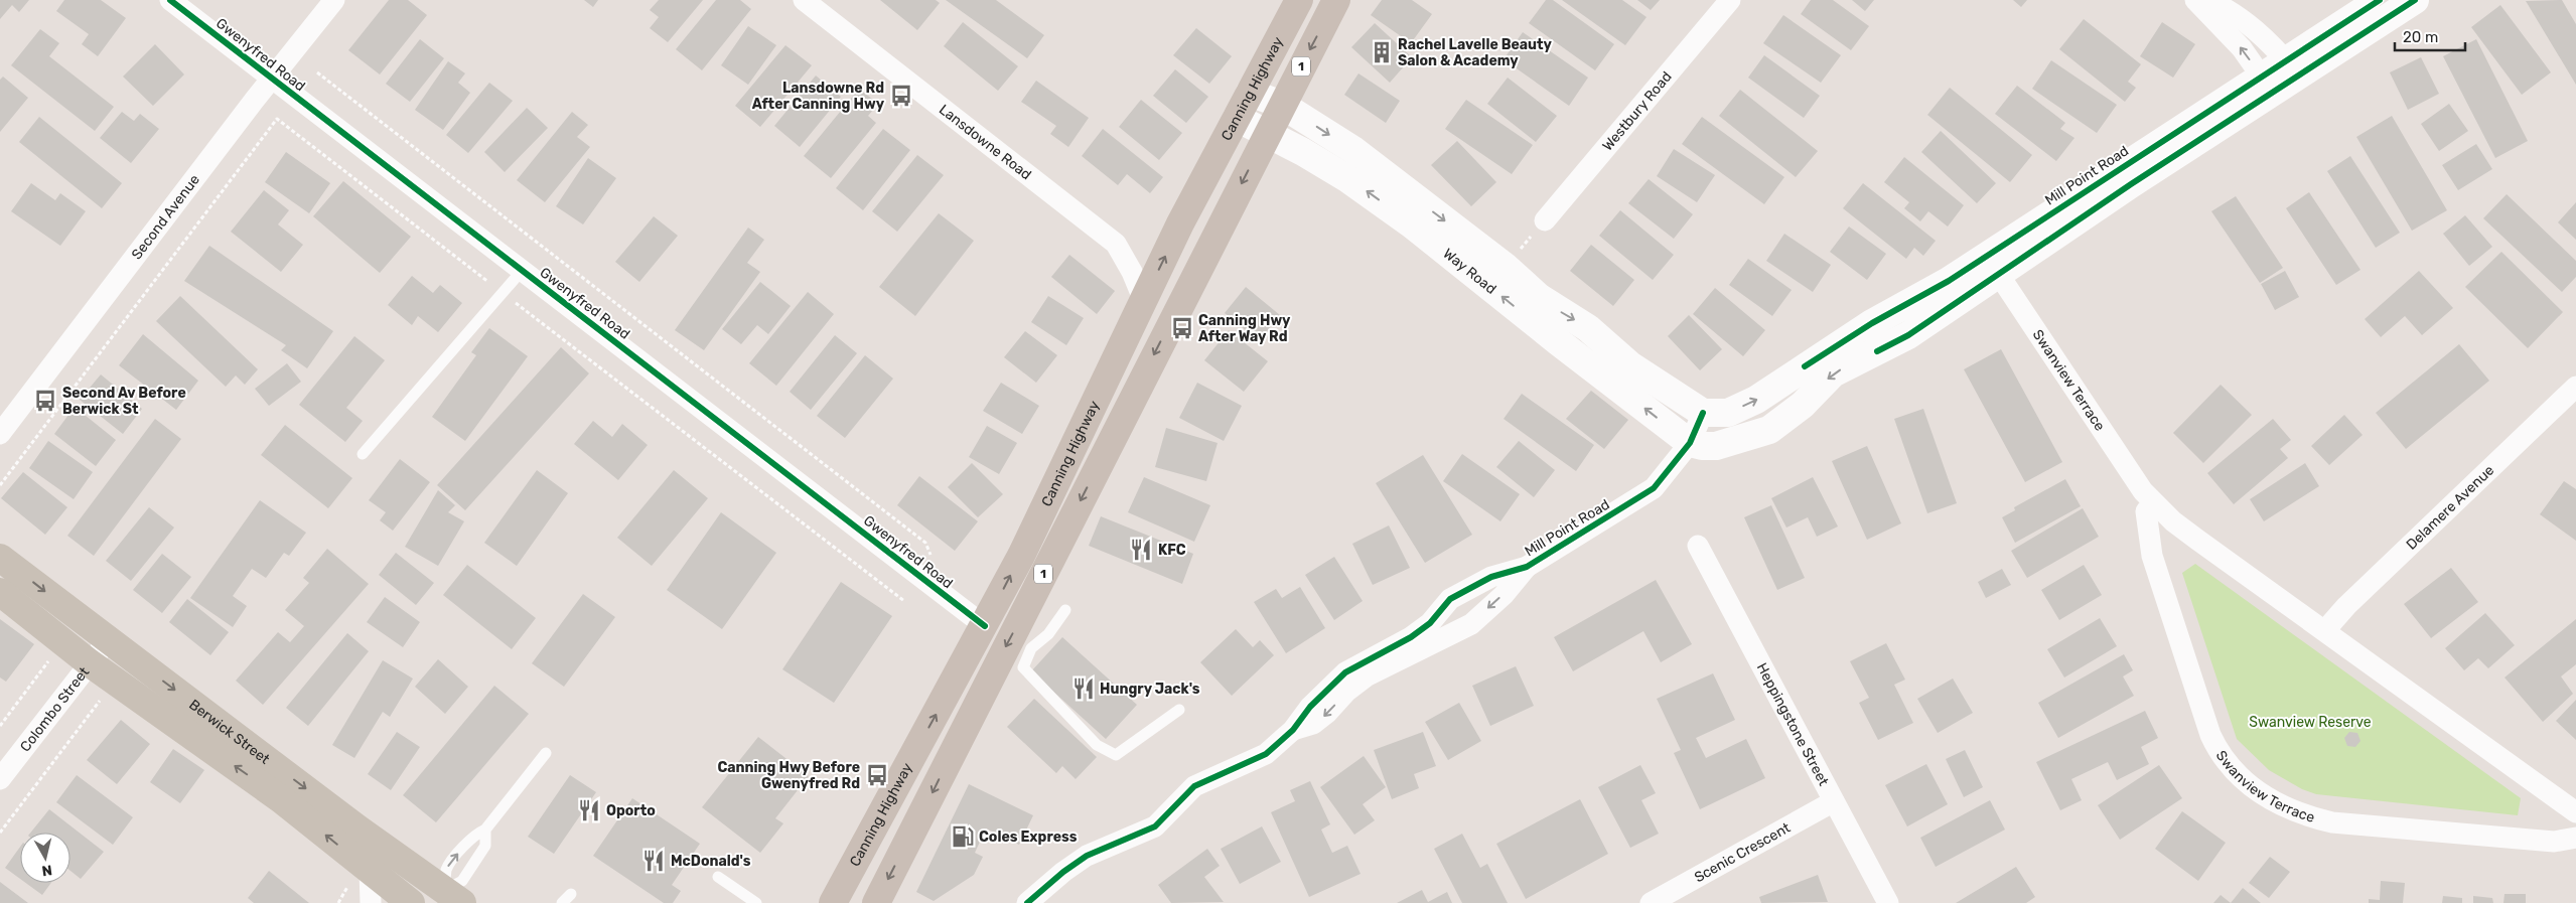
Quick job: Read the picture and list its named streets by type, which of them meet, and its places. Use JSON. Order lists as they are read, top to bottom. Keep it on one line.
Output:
{"streets":{"highway":["1","Canning Highway"],"main road":["Way Road","Berwick Street"],"street":["Gwenyfred Road","Westbury Road","Lansdowne Road","Mill Point Road","Second Avenue","Swanview Terrace","Delamere Avenue","Colombo Street","Heppingstone Street","Scenic Crescent"]},"crossings":[["Gwenyfred Road","Canning Highway"],["Gwenyfred Road","Second Avenue"],["Canning Highway","Lansdowne Road"],["Canning Highway","Way Road"],["Mill Point Road","Way Road"],["Swanview Terrace","Delamere Avenue"],["Colombo Street","Berwick Street"],["Heppingstone Street","Scenic Crescent"]],"parks":["Swanview Reserve"],"places":{"building":["Rachel Lavelle Beauty Salon & Academy"],"bus stop":["Lansdowne Rd After Canning Hwy","Canning Hwy After Way Rd","Second Av Before Berwick St","Canning Hwy Before Gwenyfred Rd"],"restaurant":["KFC","Hungry Jack's","Oporto","McDonald's"],"fuel station":["Coles Express"]},"scale_bar":"20 m","north":"bottom"}
